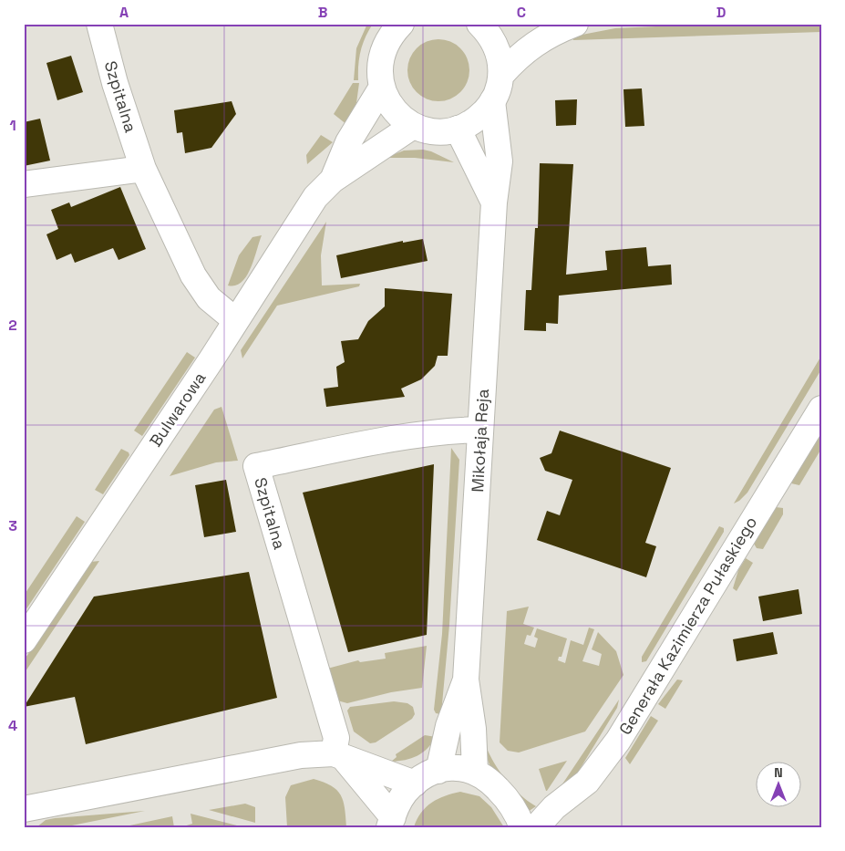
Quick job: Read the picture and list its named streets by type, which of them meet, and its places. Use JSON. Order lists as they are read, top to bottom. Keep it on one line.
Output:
{"streets":{"street":["Szpitalna","Bulwarowa","Mikołaja Reja","Generała Kazimierza Pułaskiego"]},"crossings":[["Szpitalna","Bulwarowa"],["Szpitalna","Mikołaja Reja"]],"north":"top","grid":{"columns":["A","B","C","D"],"rows":["1","2","3","4"]}}
